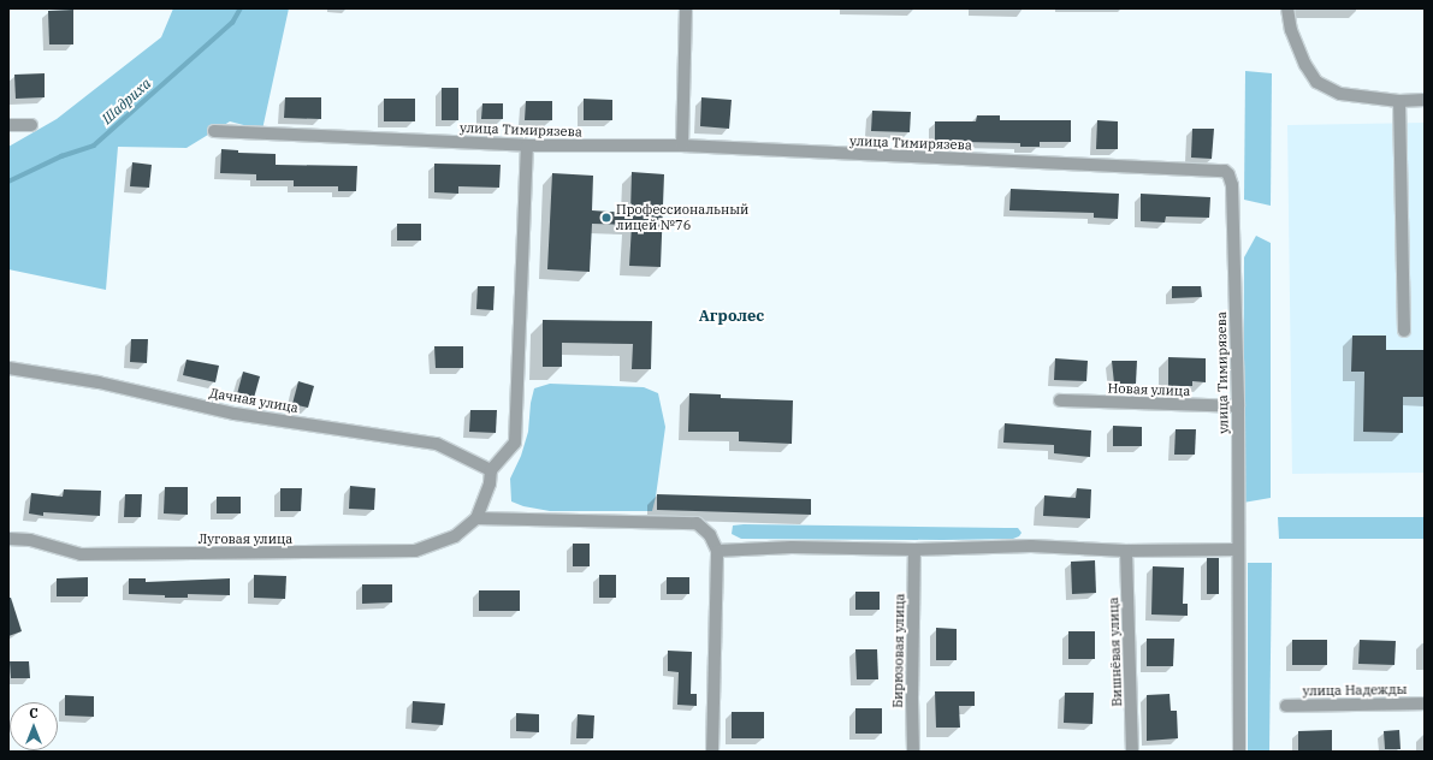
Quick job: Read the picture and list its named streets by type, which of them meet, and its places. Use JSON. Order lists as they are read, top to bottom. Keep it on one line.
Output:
{"streets":{"street":["улица Тимирязева","Новая улица","Дачная улица","Луговая улица","Бирюзовая улица","Вишнёвая улица","улица Надежды"]},"crossings":[["улица Тимирязева","Новая улица"]],"districts":["Агролес"],"water":["Шадриха"],"places":["Профессиональный лицей №76"],"north":"top"}
